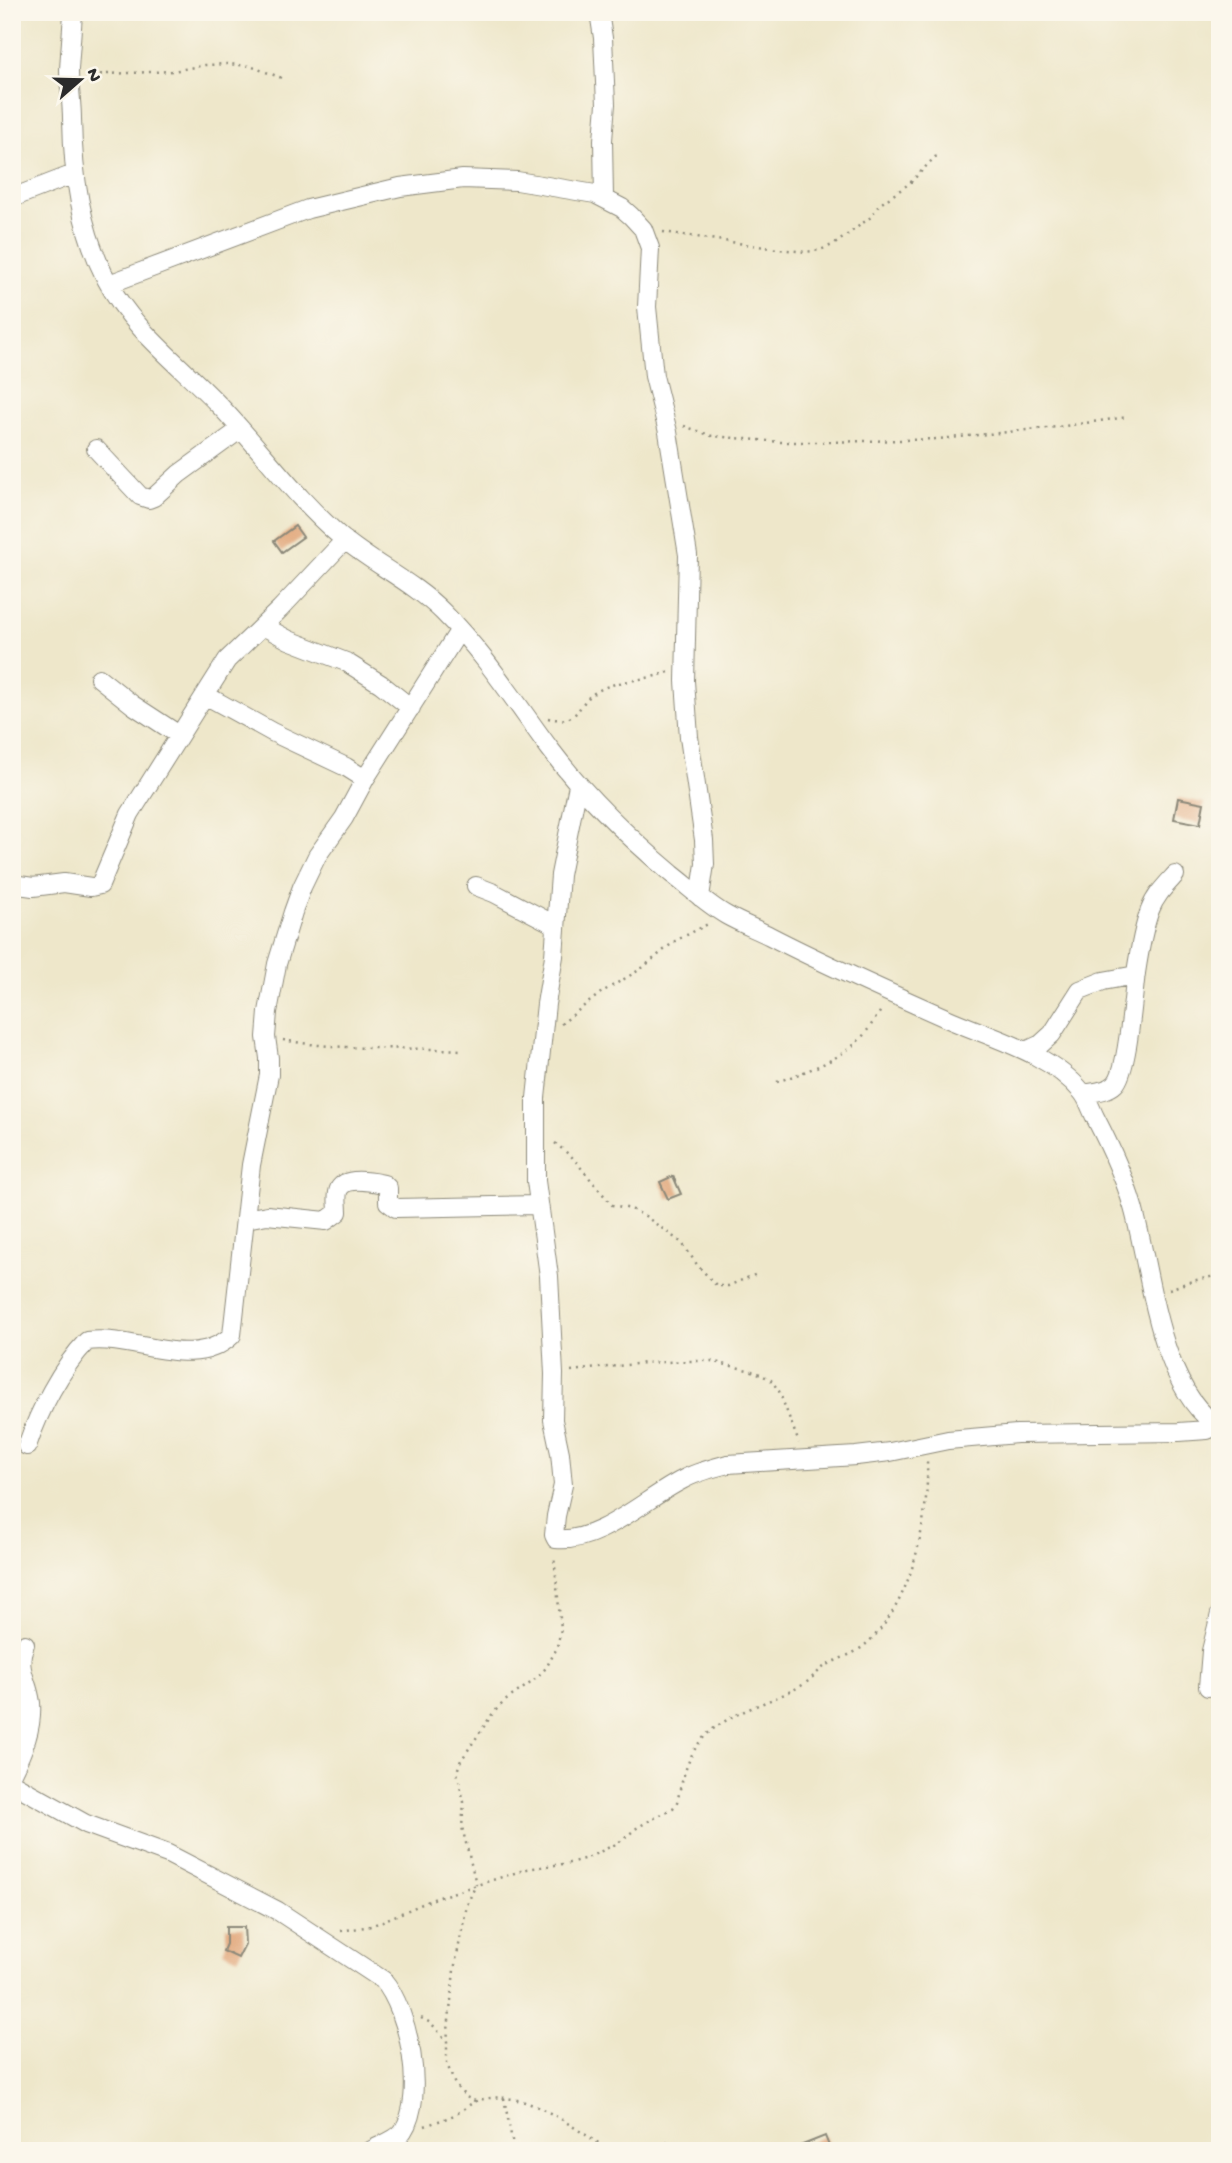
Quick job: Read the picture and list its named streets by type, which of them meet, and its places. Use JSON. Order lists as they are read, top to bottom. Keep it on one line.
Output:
{"north":"right"}
